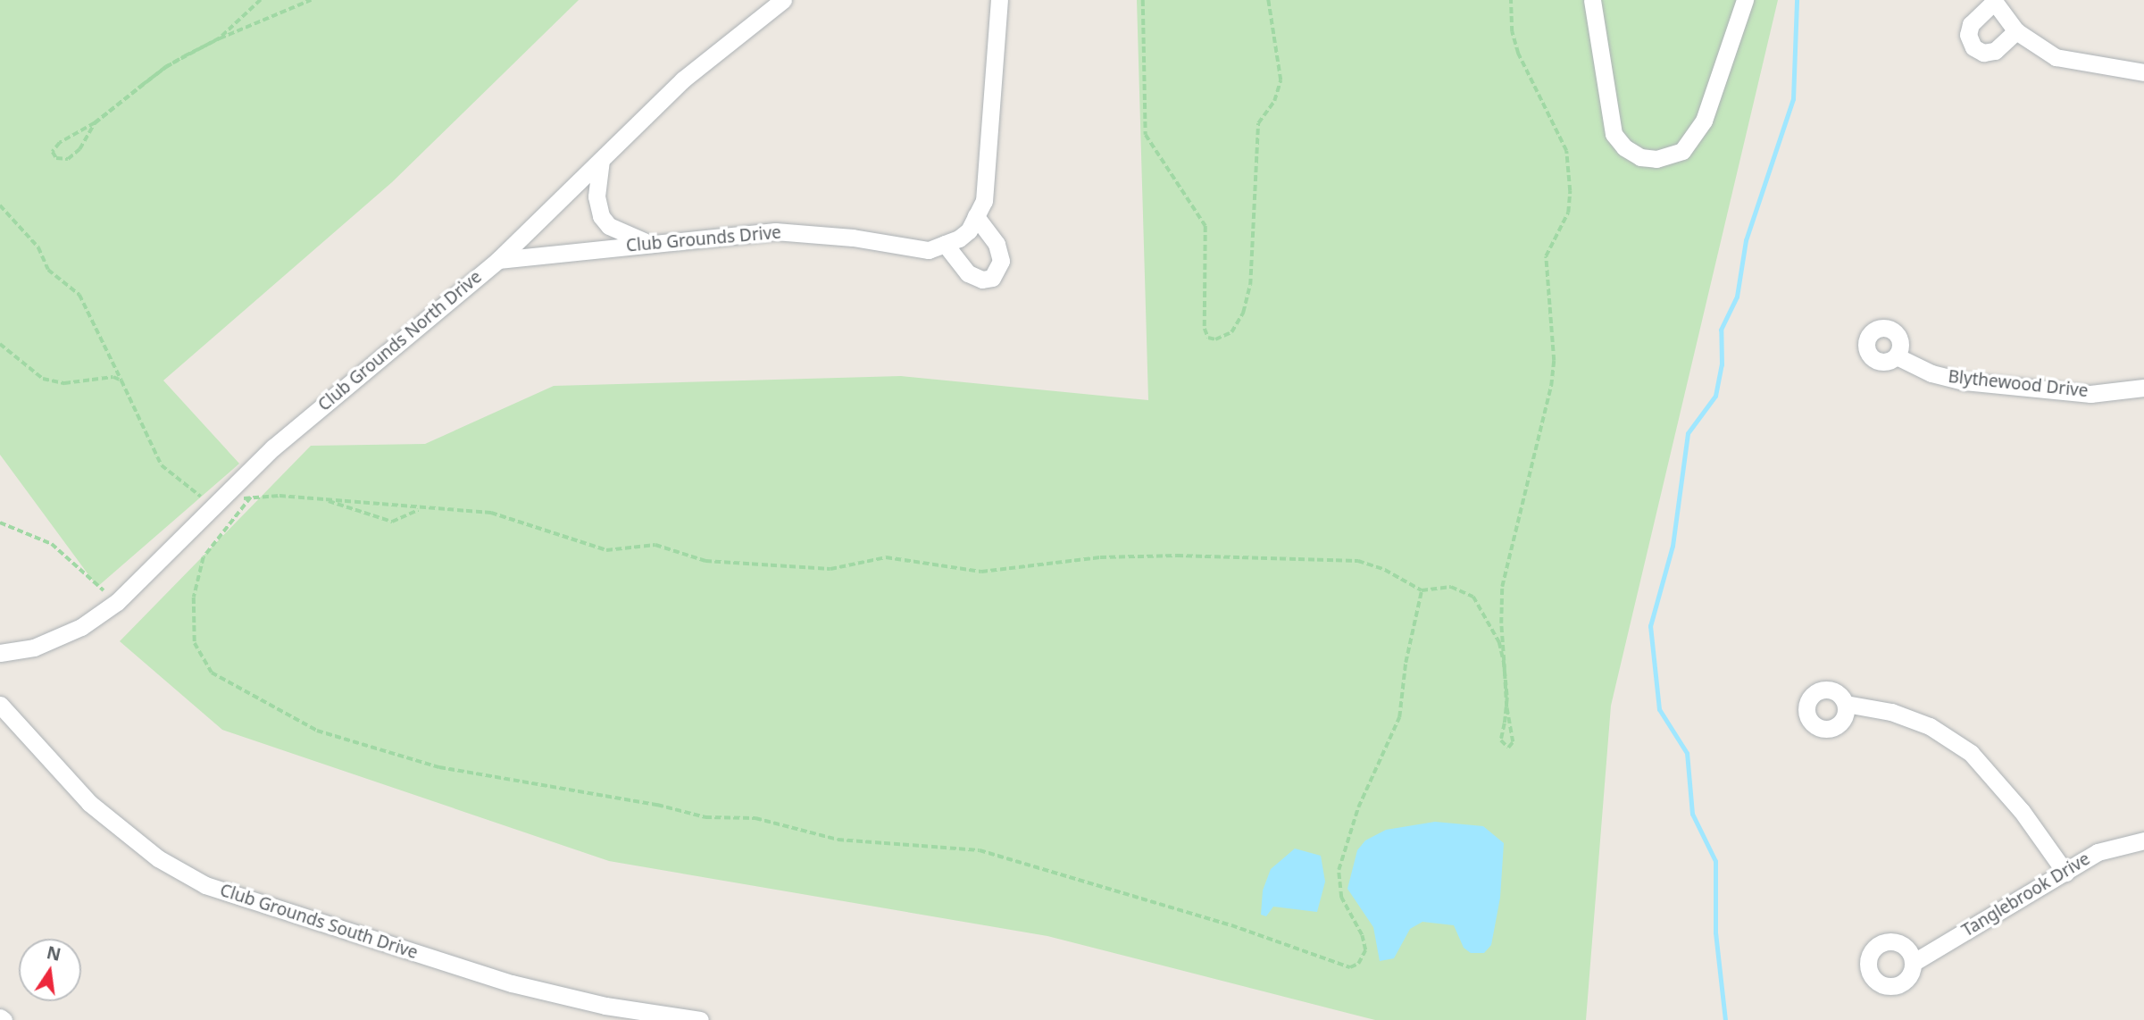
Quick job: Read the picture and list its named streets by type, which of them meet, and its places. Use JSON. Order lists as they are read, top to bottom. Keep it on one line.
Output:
{"streets":{"street":["Club Grounds Drive","Club Grounds North Drive","Blythewood Drive","Tanglebrook Drive","Club Grounds South Drive"]},"crossings":[["Club Grounds Drive","Club Grounds North Drive"]],"north":"top"}
